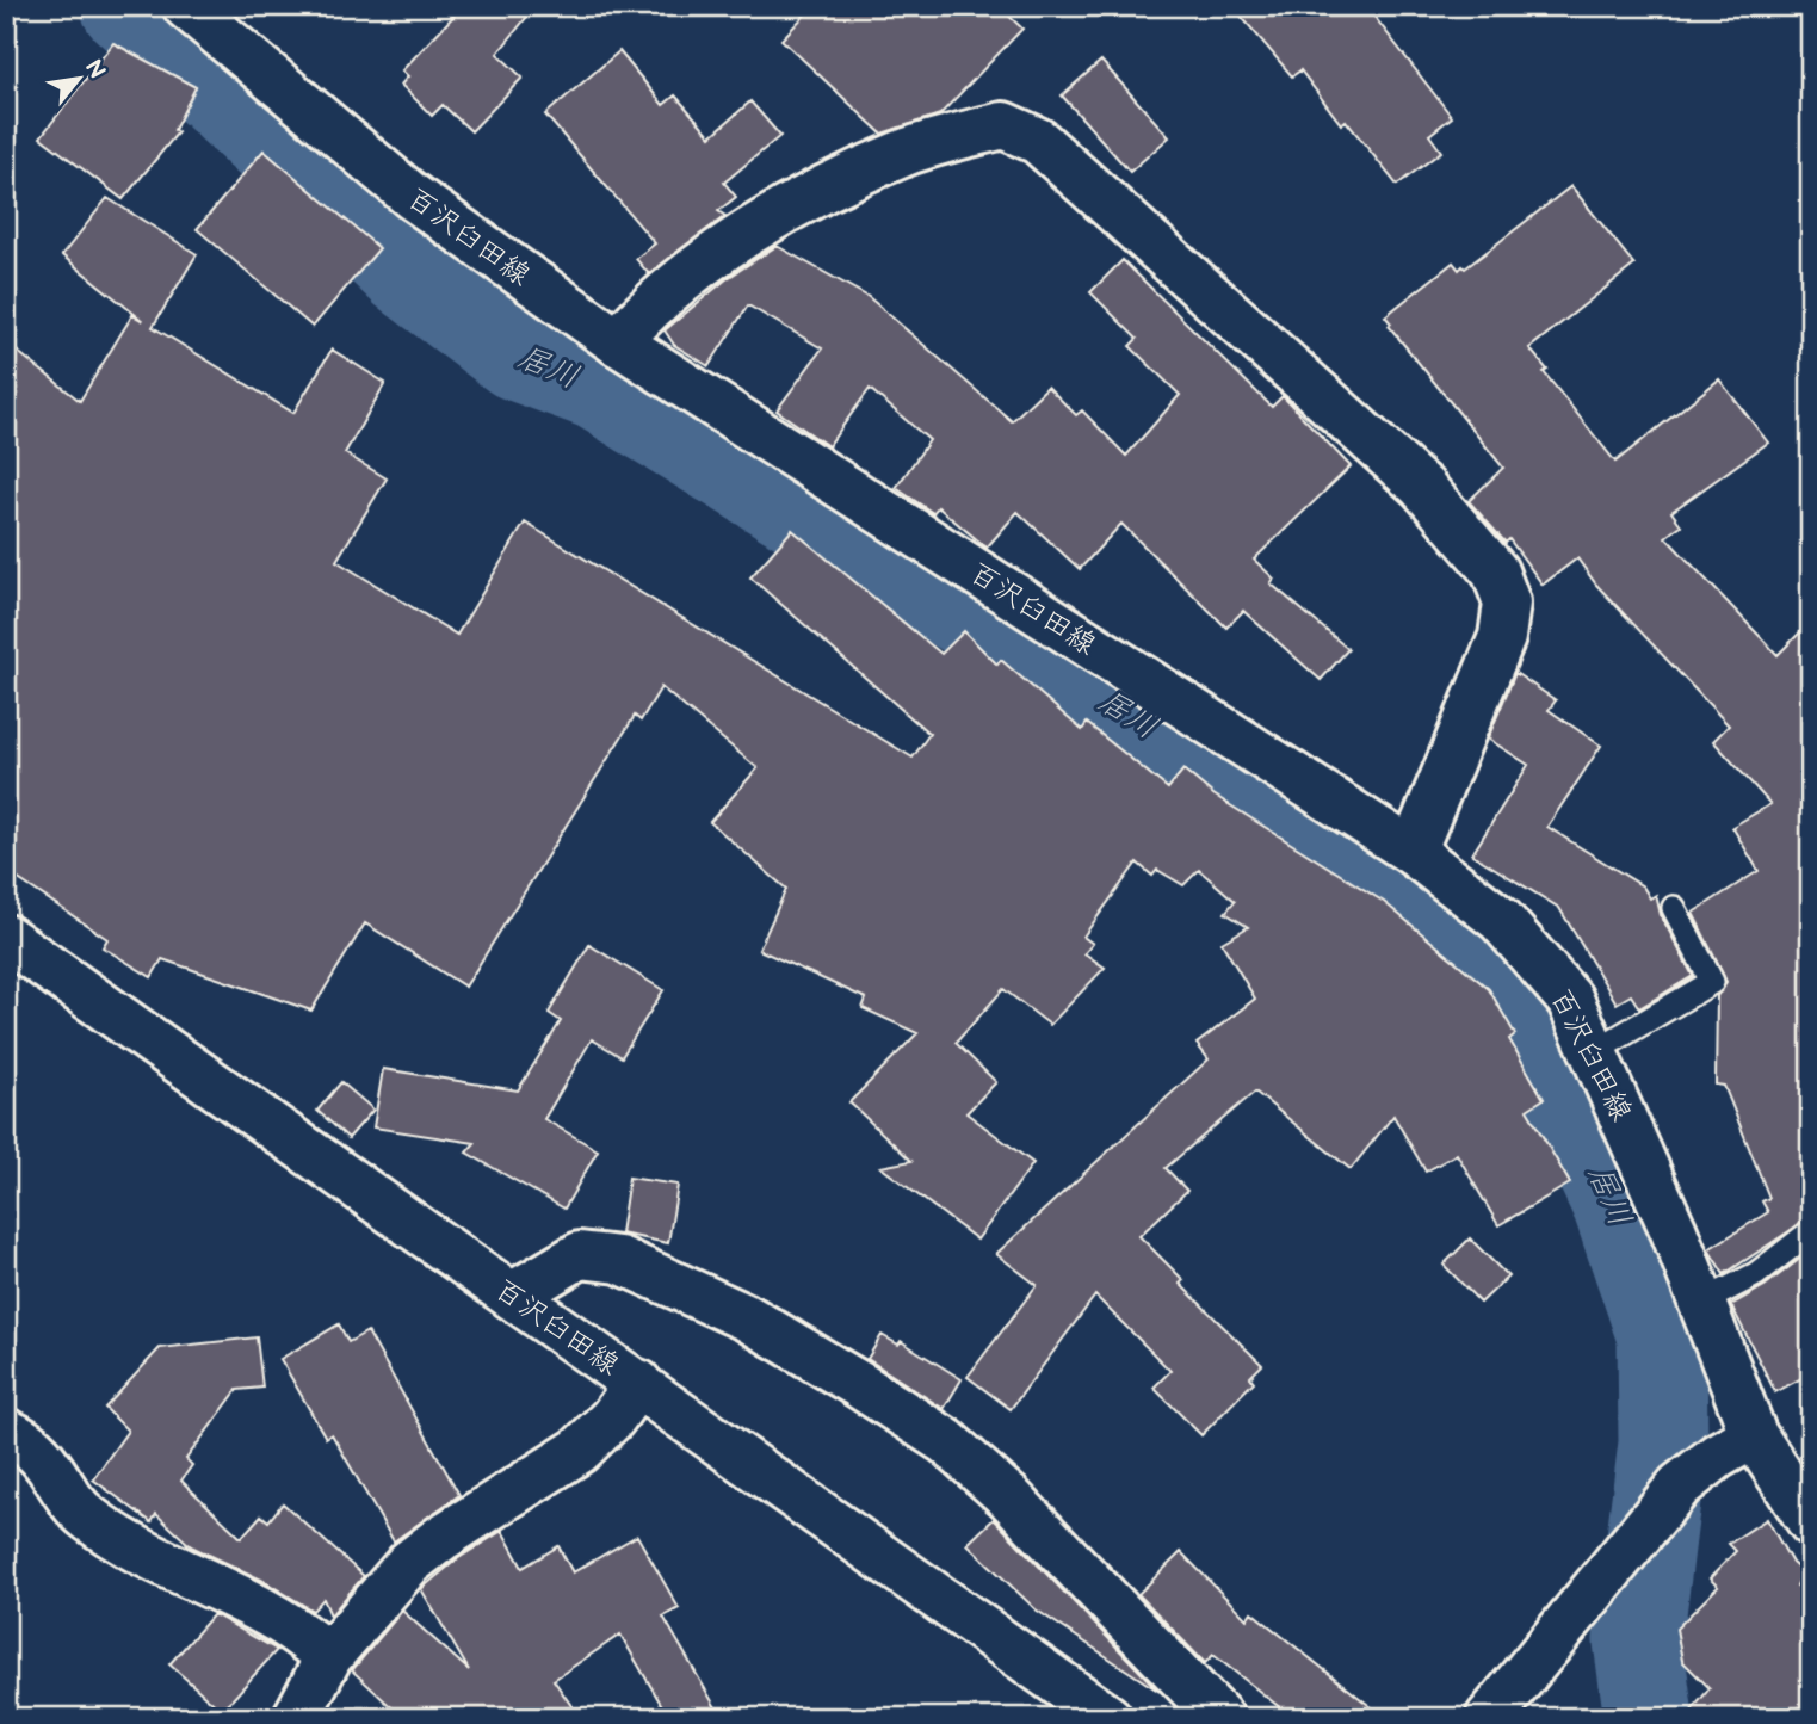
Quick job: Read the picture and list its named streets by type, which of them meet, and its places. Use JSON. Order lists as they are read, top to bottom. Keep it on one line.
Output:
{"streets":{"main road":["百沢臼田線"]},"water":["居川"],"north":"top right"}
